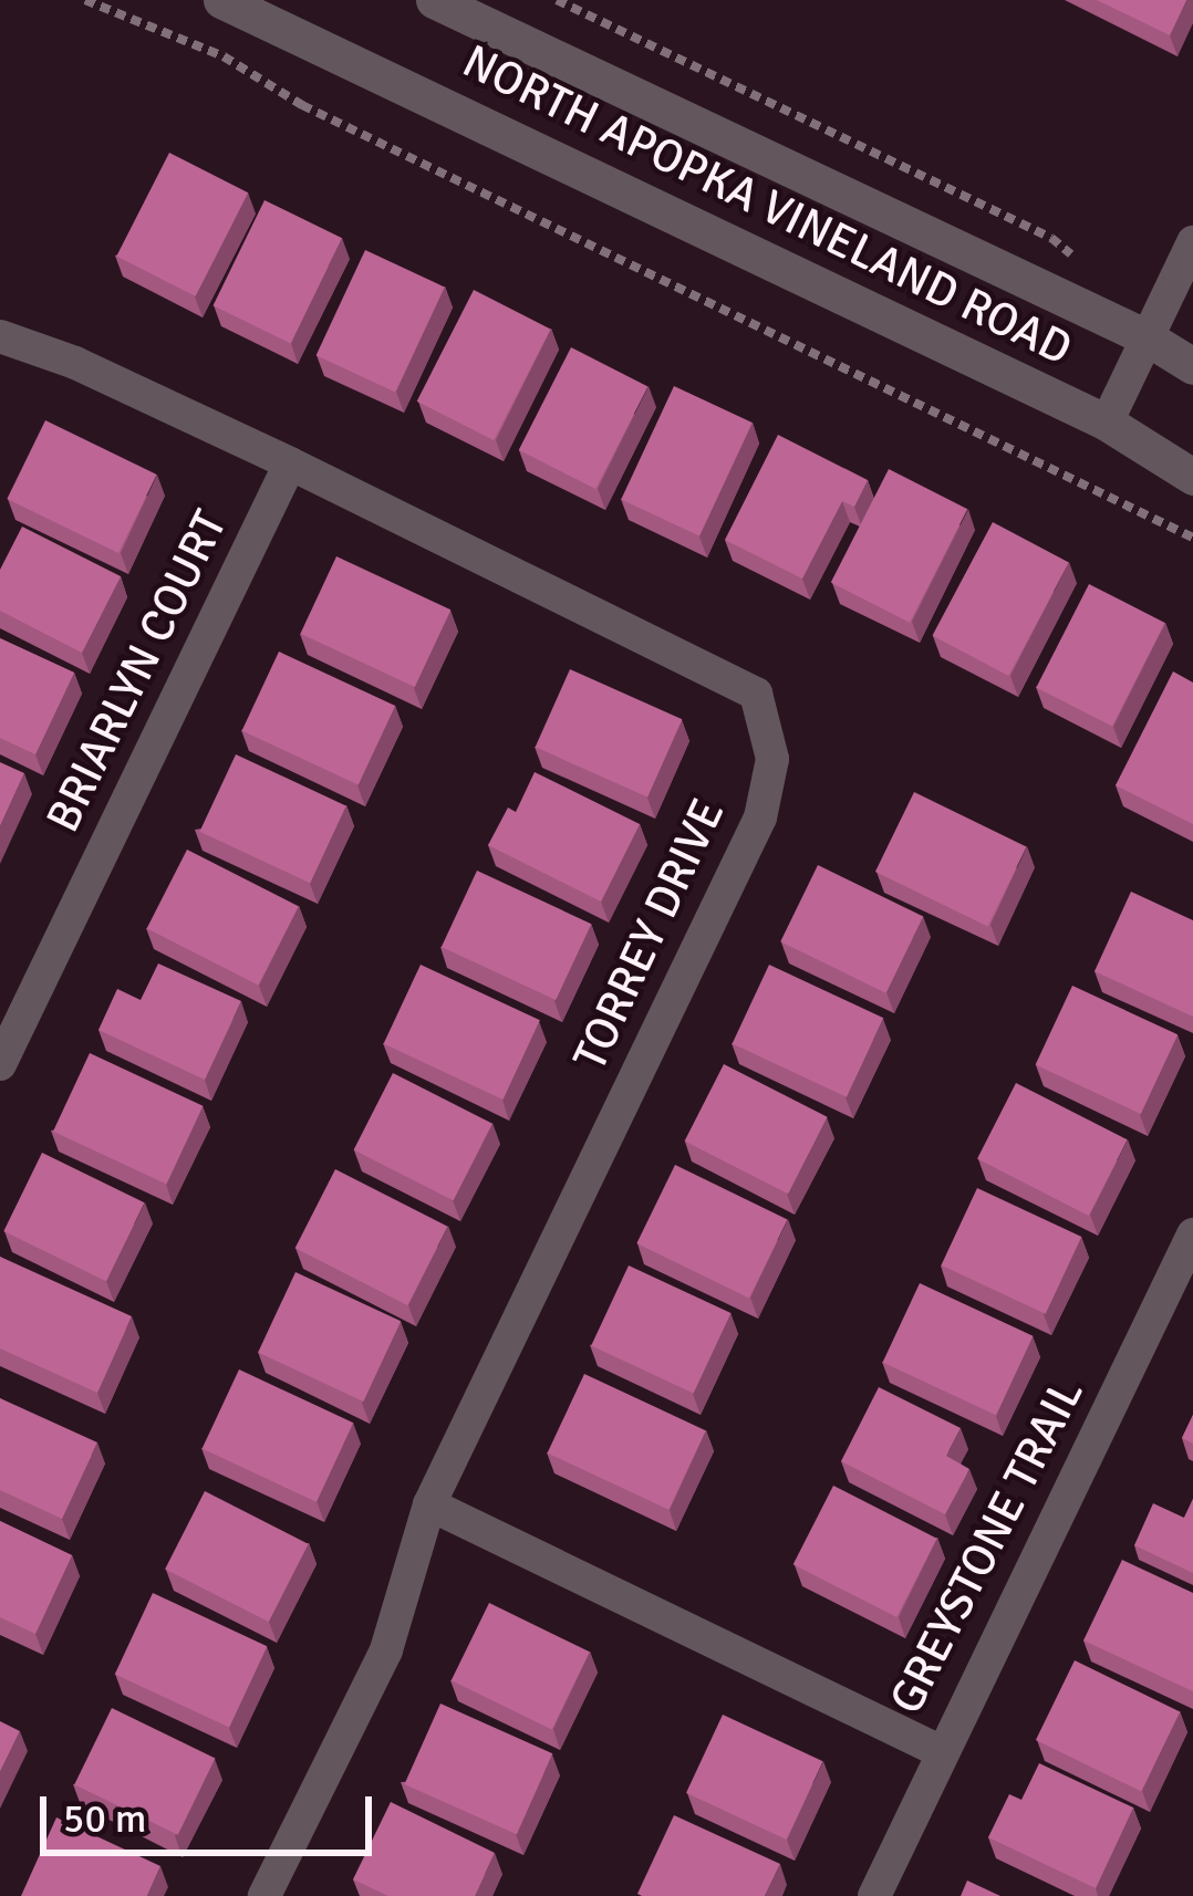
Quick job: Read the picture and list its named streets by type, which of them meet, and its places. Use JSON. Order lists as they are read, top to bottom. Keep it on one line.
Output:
{"streets":{"street":["NORTH APOPKA VINELAND ROAD","BRIARLYN COURT","TORREY DRIVE","GREYSTONE TRAIL"]},"crossings":[["BRIARLYN COURT","TORREY DRIVE"],["TORREY DRIVE","GREYSTONE TRAIL"]],"scale_bar":"50 m"}
